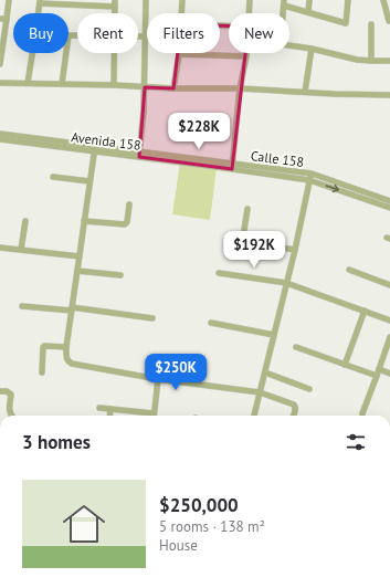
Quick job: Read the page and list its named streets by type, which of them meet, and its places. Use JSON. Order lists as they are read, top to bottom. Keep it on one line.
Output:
{"streets":{"street":["Avenida 158","Calle 158"]},"crossings":[["Avenida 158","Calle 158"]],"page":{"chip":["Buy","Rent","Filters","New"],"price":["$228K","$192K","$250K"],"heading":"3 homes","list":[{"name":"$250,000","note":"5 rooms · 138 m² · House"}]}}
